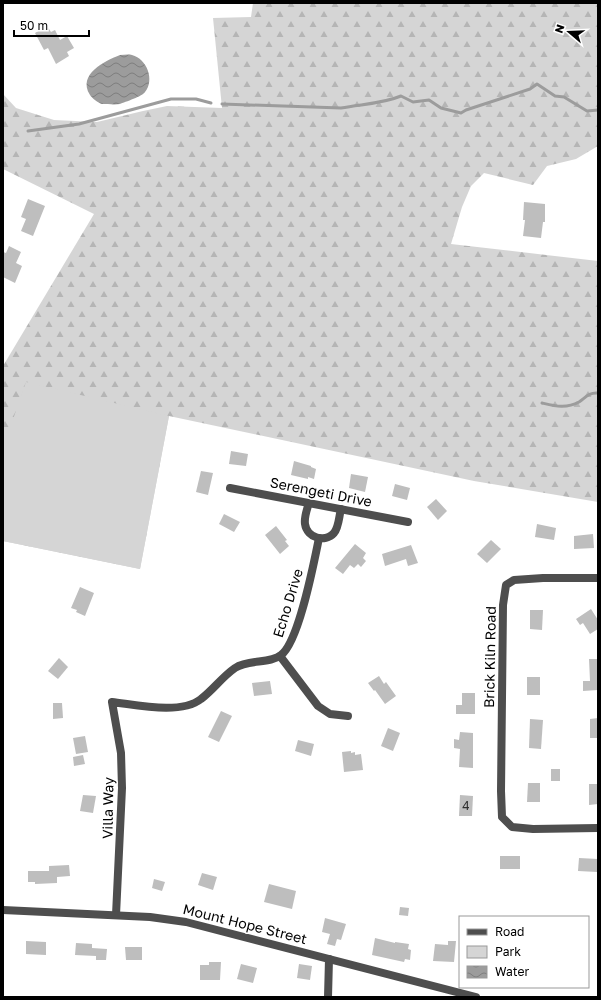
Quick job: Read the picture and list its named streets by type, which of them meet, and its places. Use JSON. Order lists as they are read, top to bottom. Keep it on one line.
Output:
{"streets":{"street":["Serengeti Drive","Echo Drive","Brick Kiln Road","Villa Way","Mount Hope Street"]},"crossings":[["Echo Drive","Villa Way"],["Villa Way","Mount Hope Street"]],"house_numbers":["4"],"legend":["Road","Park","Water"],"scale_bar":"50 m","north":"left"}
